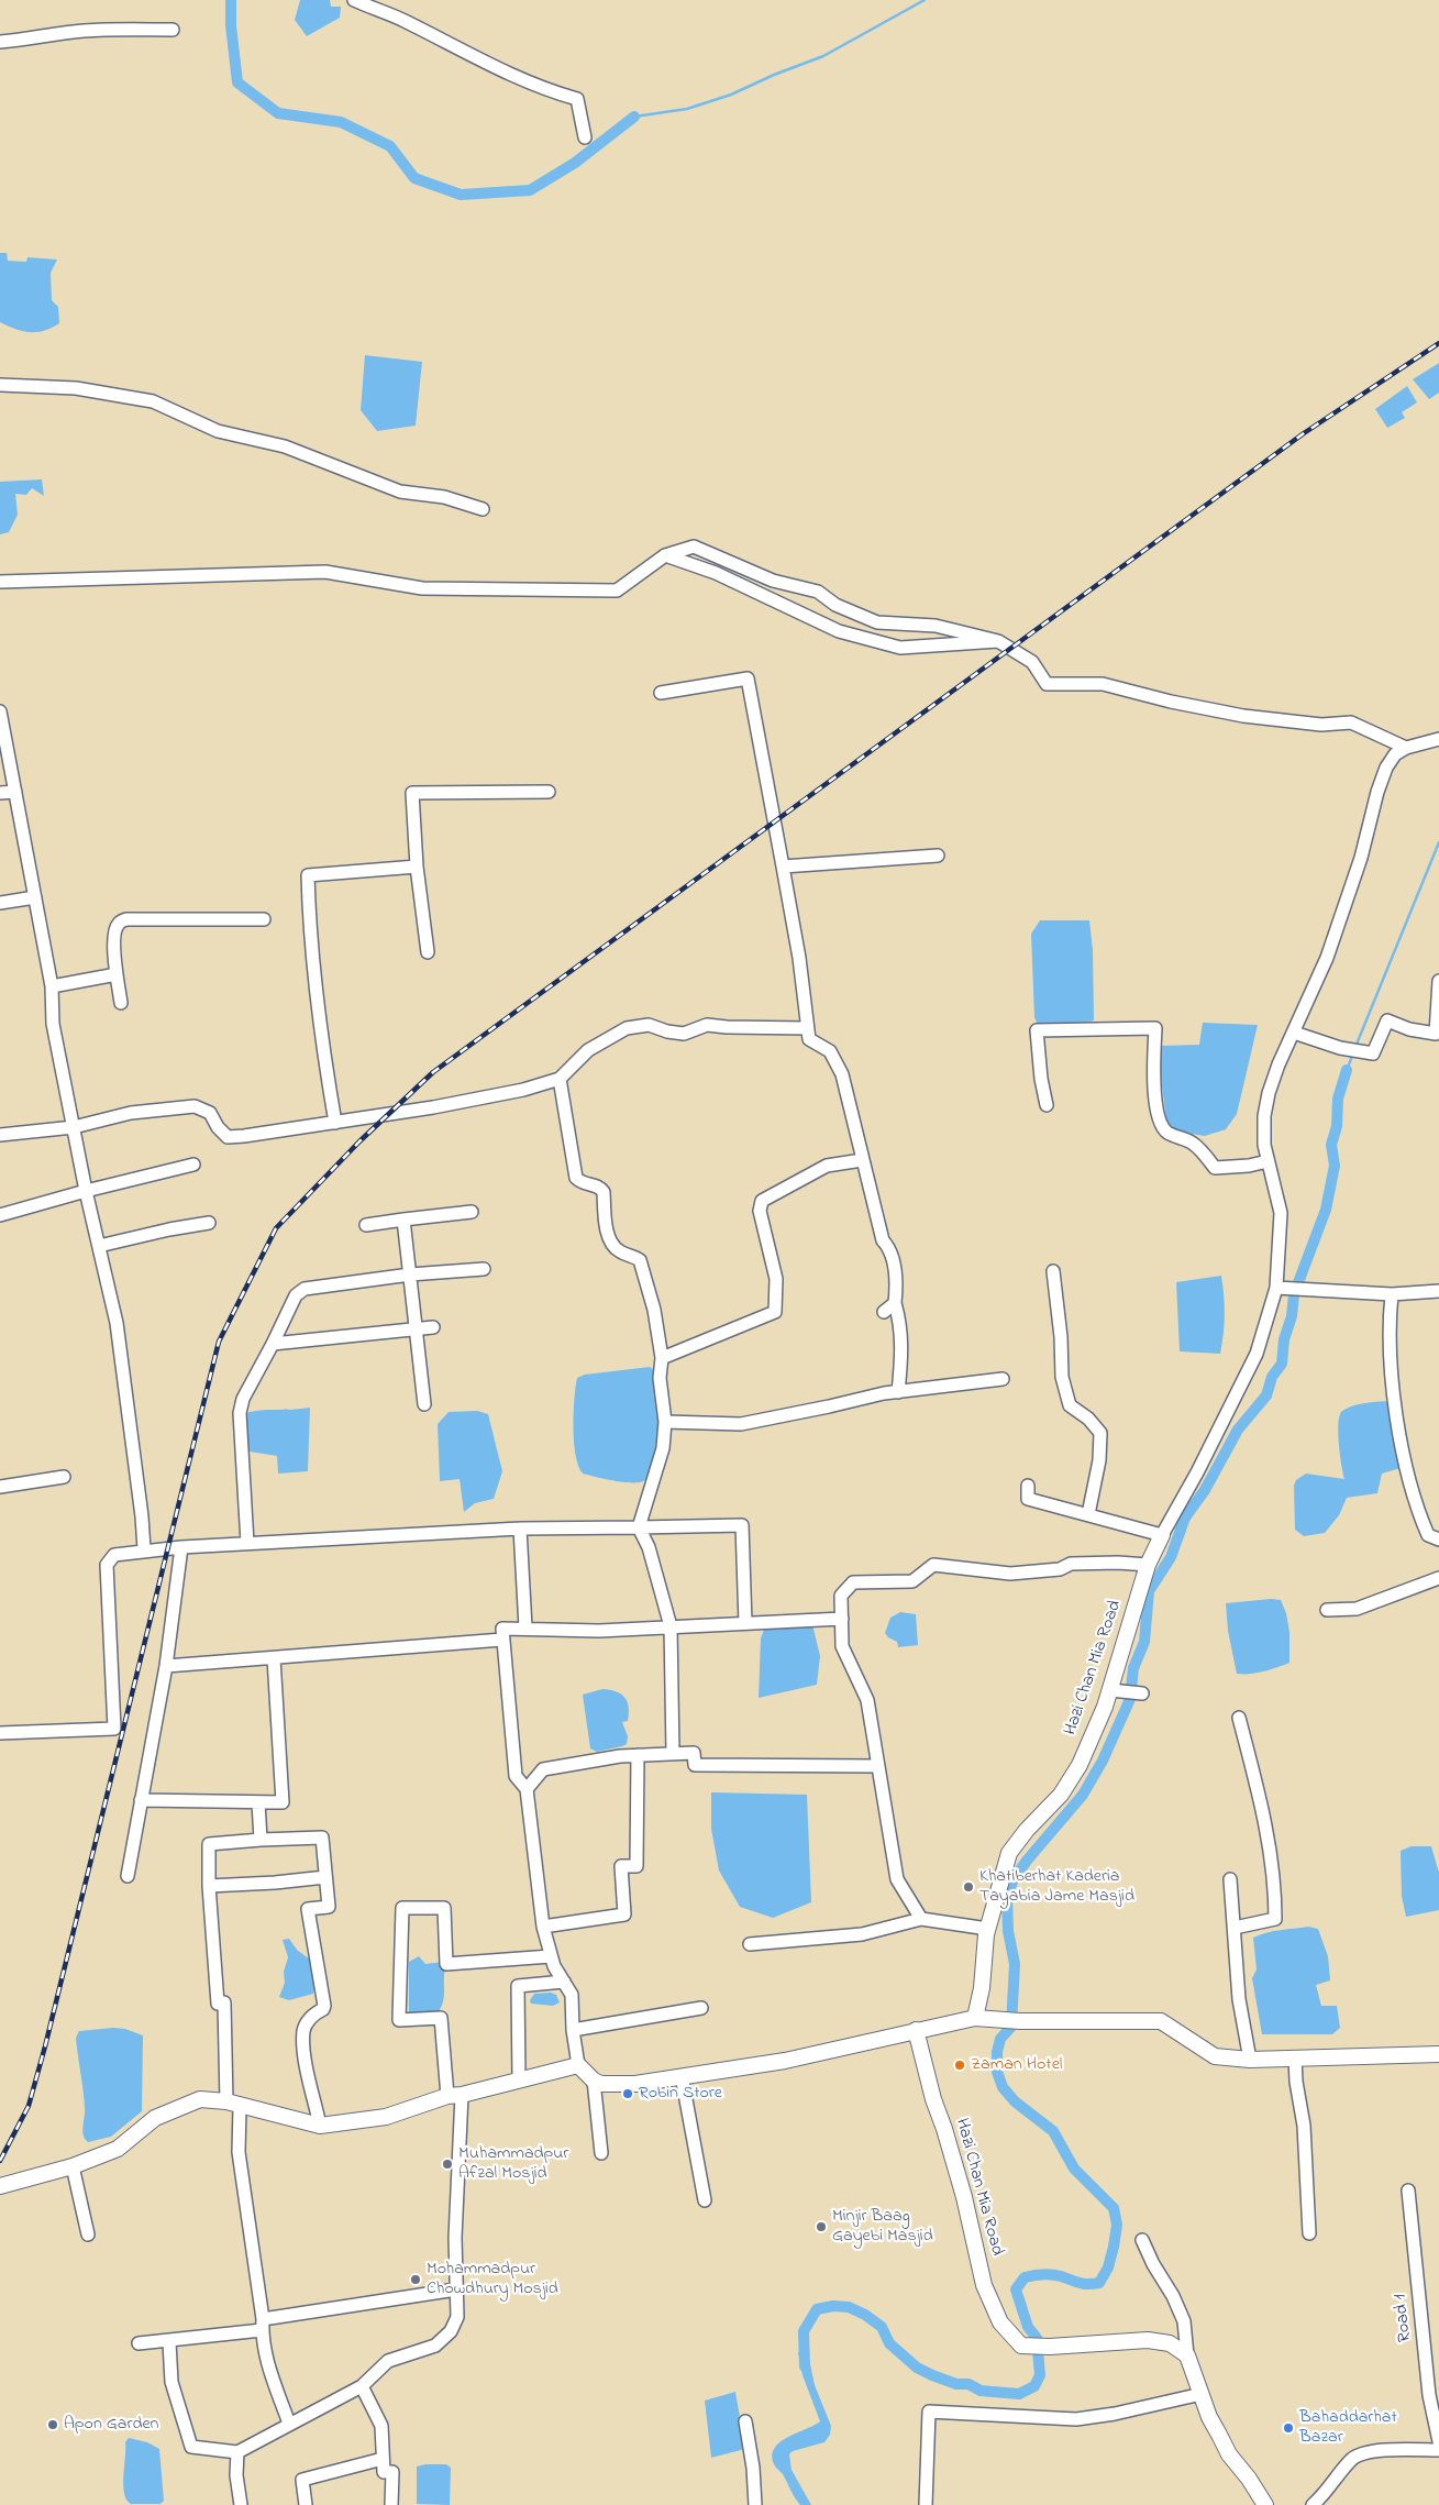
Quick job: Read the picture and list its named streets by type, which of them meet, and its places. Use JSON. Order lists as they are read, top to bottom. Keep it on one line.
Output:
{"streets":{"street":["Hazi Chan Mia Road","Road 1"]},"places":["Khatiberhat Kaderia Tayabia Jame Masjid","Zaman Hotel","Robin Store","Muhammadpur Afzal Mosjid","Minjir Baag Gayebi Masjid","Mohammadpur Chowdhury Mosjid","Apon Garden","Bahaddarhat Bazar"]}
